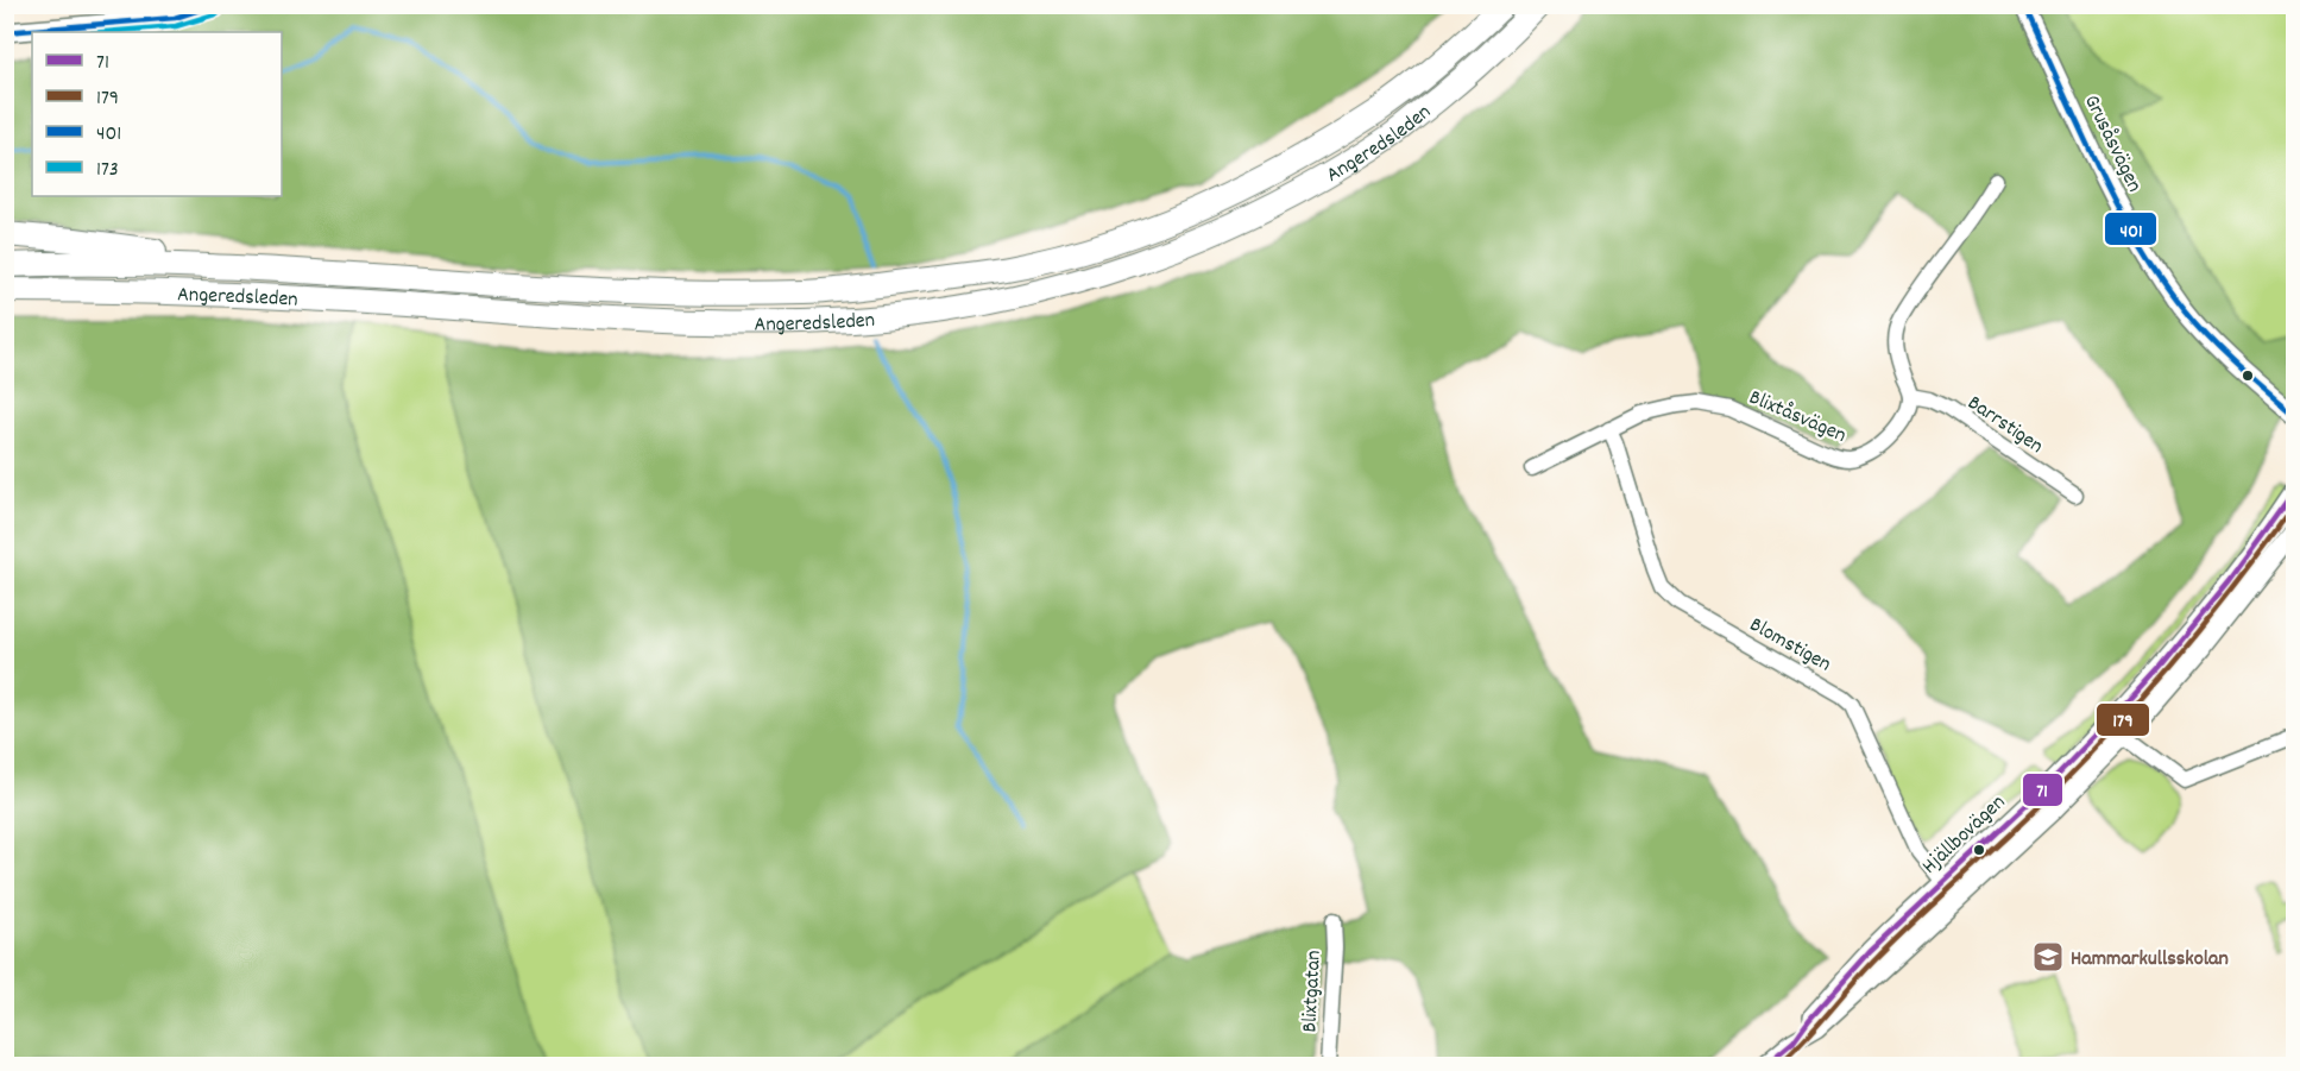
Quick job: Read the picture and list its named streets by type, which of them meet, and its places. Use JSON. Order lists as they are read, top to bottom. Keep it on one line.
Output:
{"streets":{"highway":["Angeredsleden"],"street":["Grusåsvägen","Blixtåsvägen","Barrstigen","Blomstigen","Hjällbovägen","Blixtgatan"]},"crossings":[["Blixtåsvägen","Barrstigen"],["Blixtåsvägen","Blomstigen"],["Blomstigen","Hjällbovägen"]],"places":{"school or university":["Hammarkullsskolan"]},"lines":["transit line 401","transit line 173","transit line 71","transit line 179"],"legend":["71","179","401","173"]}
